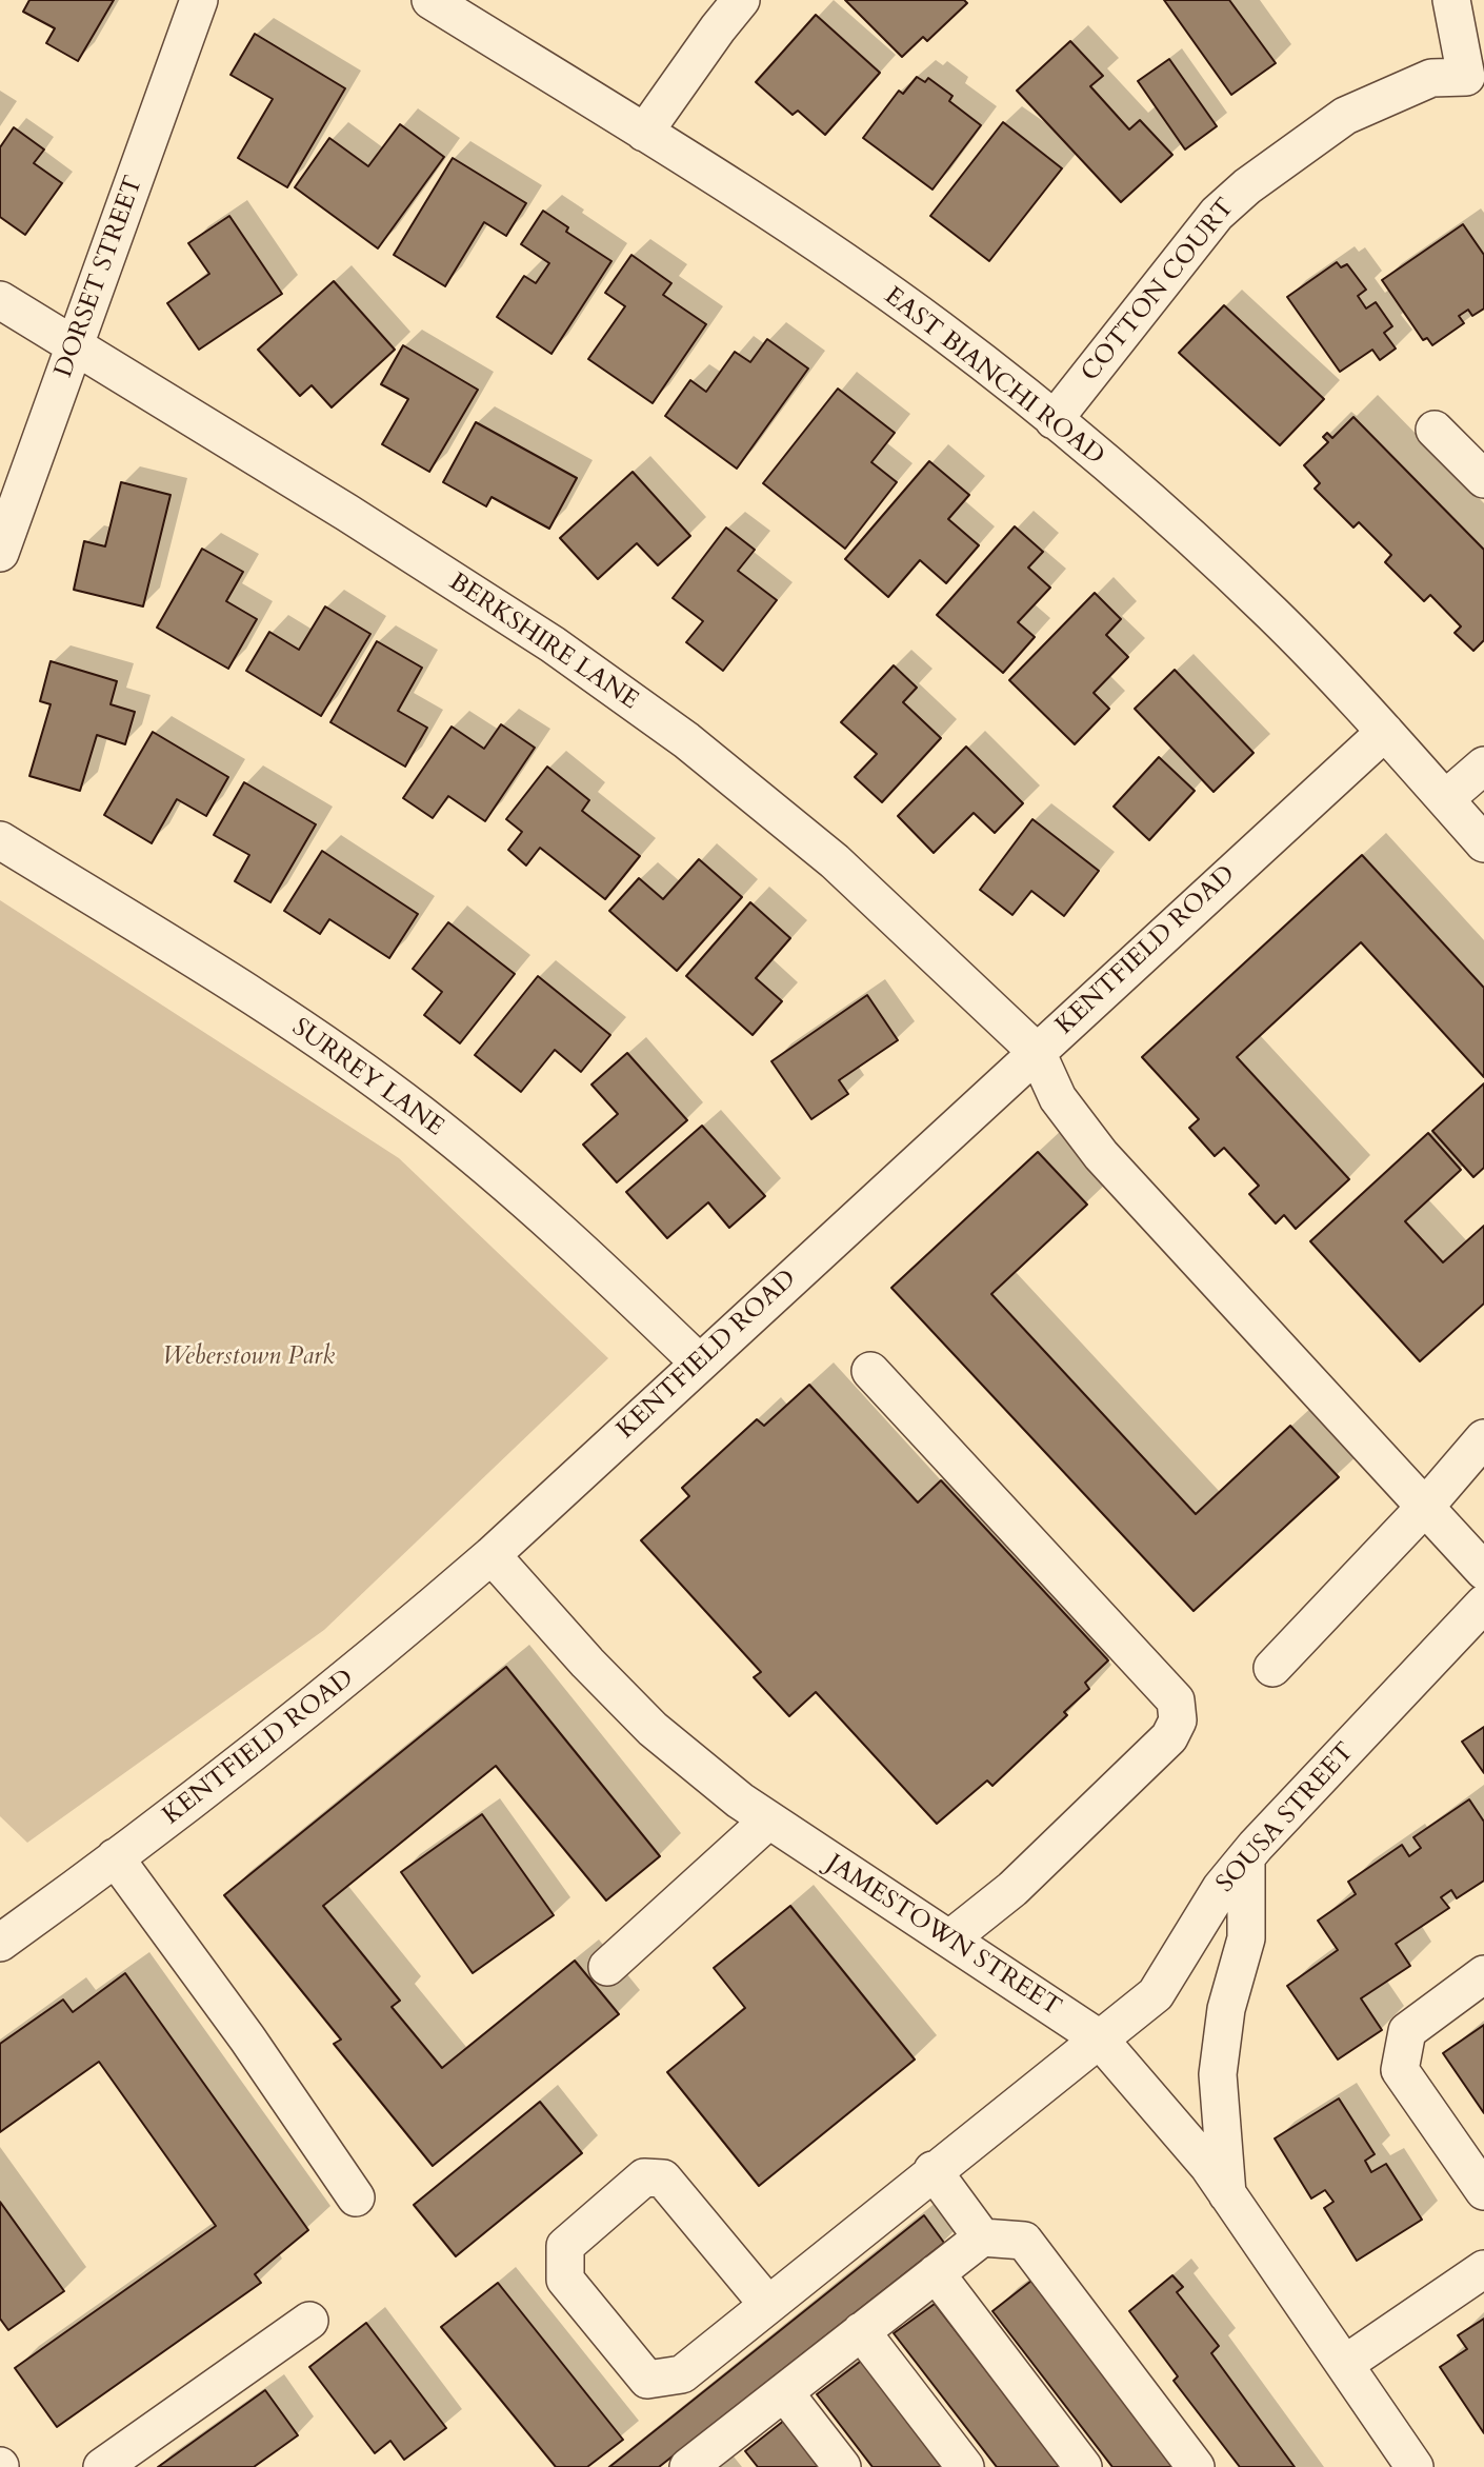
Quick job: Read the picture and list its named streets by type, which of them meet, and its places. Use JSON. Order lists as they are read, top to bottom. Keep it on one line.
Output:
{"streets":{"street":["DORSET STREET","COTTON COURT","EAST BIANCHI ROAD","BERKSHIRE LANE","KENTFIELD ROAD","SURREY LANE","SOUSA STREET","JAMESTOWN STREET"]},"crossings":[["DORSET STREET","BERKSHIRE LANE"],["COTTON COURT","EAST BIANCHI ROAD"],["EAST BIANCHI ROAD","KENTFIELD ROAD"],["BERKSHIRE LANE","KENTFIELD ROAD"],["KENTFIELD ROAD","SURREY LANE"],["KENTFIELD ROAD","JAMESTOWN STREET"],["SOUSA STREET","JAMESTOWN STREET"]],"parks":["Weberstown Park"]}
